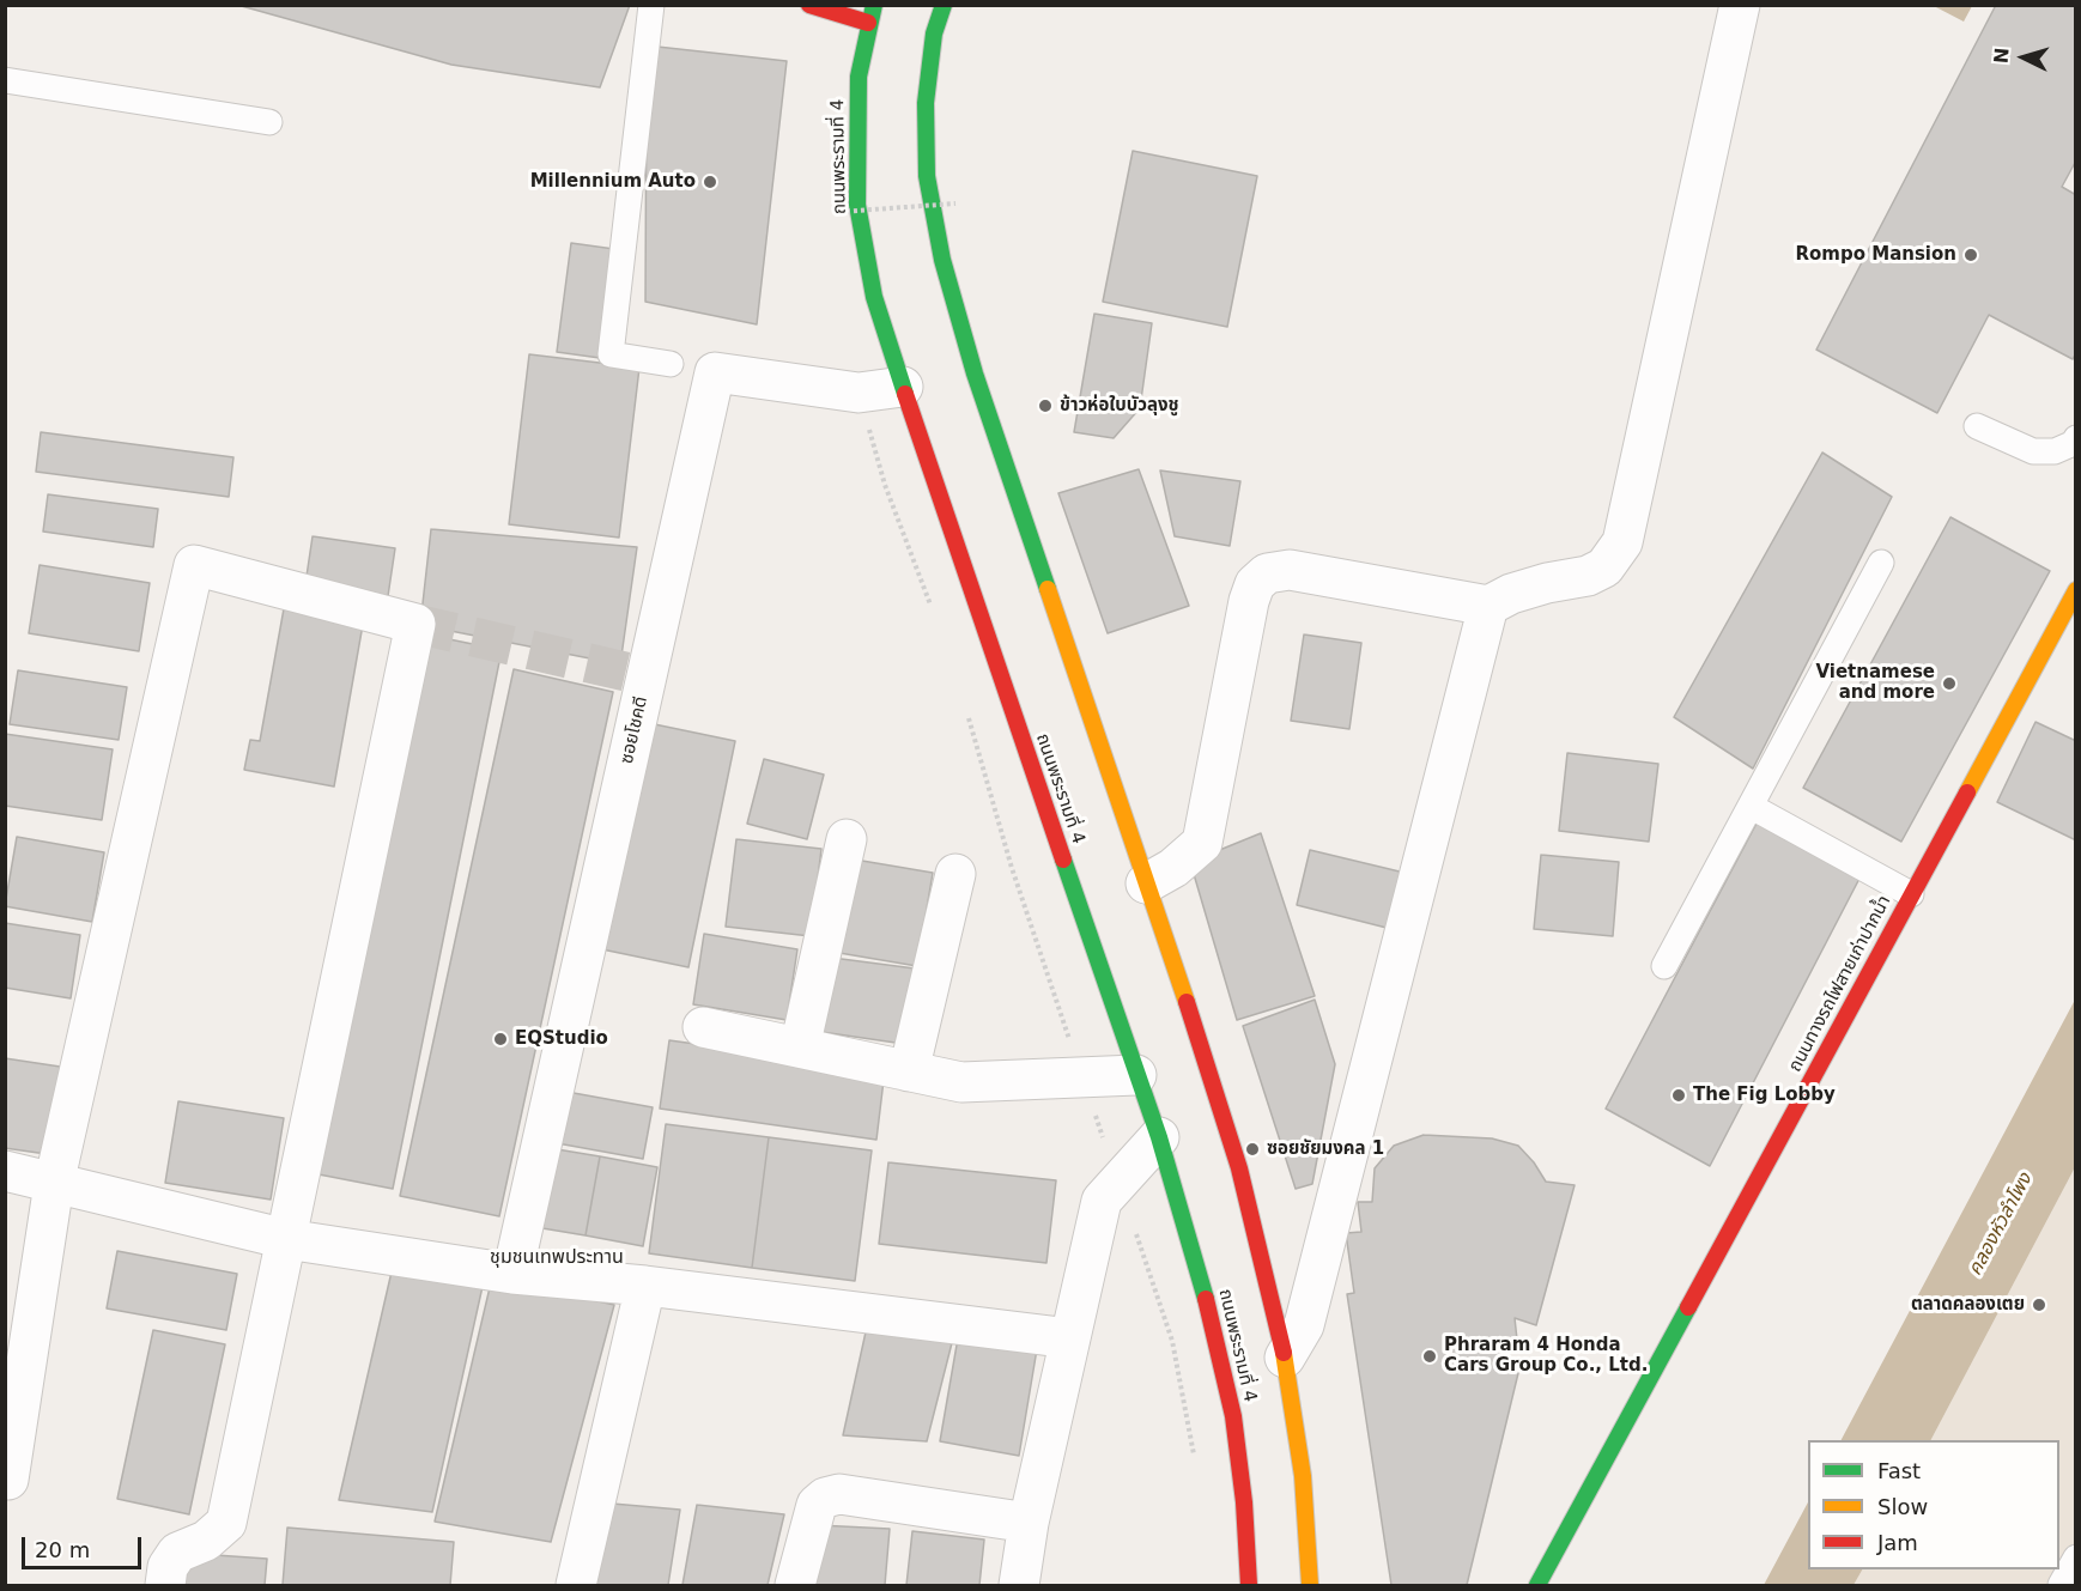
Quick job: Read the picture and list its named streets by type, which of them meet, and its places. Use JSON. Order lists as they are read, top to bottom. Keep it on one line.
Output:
{"streets":{"main road":["ถนนพระรามที่ 4","ถนนทางรถไฟสายเก่าปากน้ำ"],"street":["ซอยโชคดี"]},"crossings":[["ถนนพระรามที่ 4","ซอยโชคดี"]],"districts":["ชุมชนเทพประทาน"],"water":["คลองหัวลำโพง"],"places":["Millennium Auto","Rompo Mansion","ข้าวห่อใบบัวลุงชู","Vietnamese and more","EQStudio","The Fig Lobby","ซอยชัยมงคล 1","ตลาดคลองเตย","Phraram 4 Honda Cars Group Co., Ltd."],"legend":["Fast","Slow","Jam"],"scale_bar":"20 m","north":"left"}
